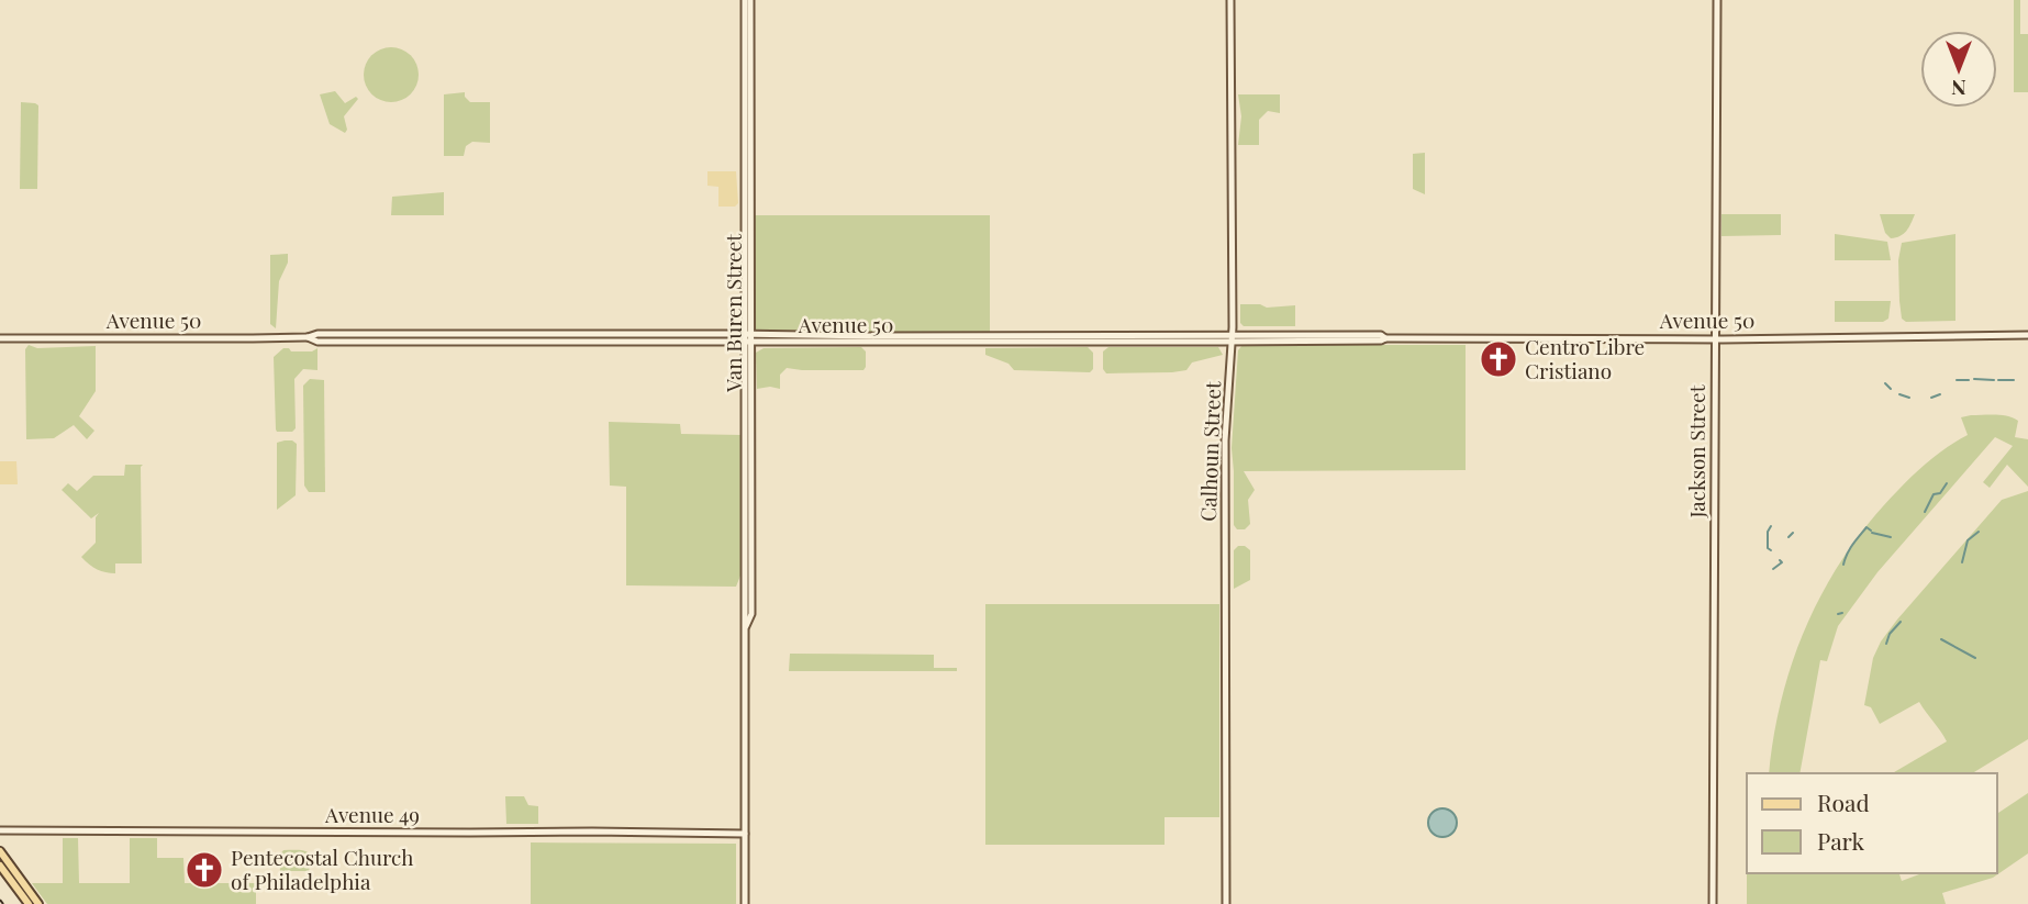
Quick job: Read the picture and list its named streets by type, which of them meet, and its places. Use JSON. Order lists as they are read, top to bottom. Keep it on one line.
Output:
{"streets":{"main road":["Van Buren Street","Avenue 50","Calhoun Street","Jackson Street","Avenue 49"]},"crossings":[["Van Buren Street","Avenue 50"],["Van Buren Street","Avenue 49"],["Avenue 50","Calhoun Street"],["Avenue 50","Jackson Street"]],"places":{"church":["Centro Libre Cristiano","Pentecostal Church of Philadelphia"]},"legend":["Road","Park"],"north":"bottom"}
